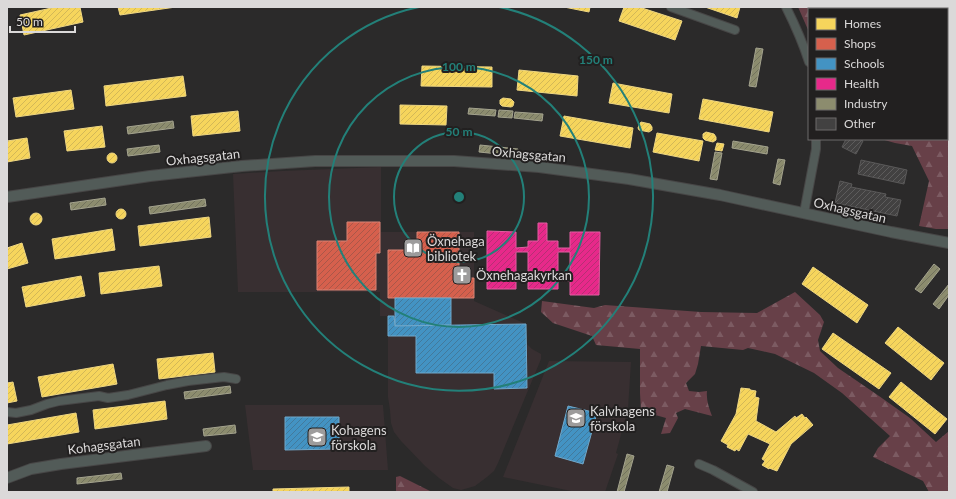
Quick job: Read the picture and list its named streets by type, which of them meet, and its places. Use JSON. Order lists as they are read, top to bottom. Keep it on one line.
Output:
{"streets":{"street":["Oxhagsgatan","Kohagsgatan"]},"places":{"library":["Öxnehaga bibliotek"],"church":["Öxnehagakyrkan"],"school or university":["Kalvhagens förskola","Kohagens förskola"]},"legend":["Homes","Shops","Schools","Health","Industry","Other"],"scale_bar":"50 m","rings":["150 m","100 m","50 m"]}
